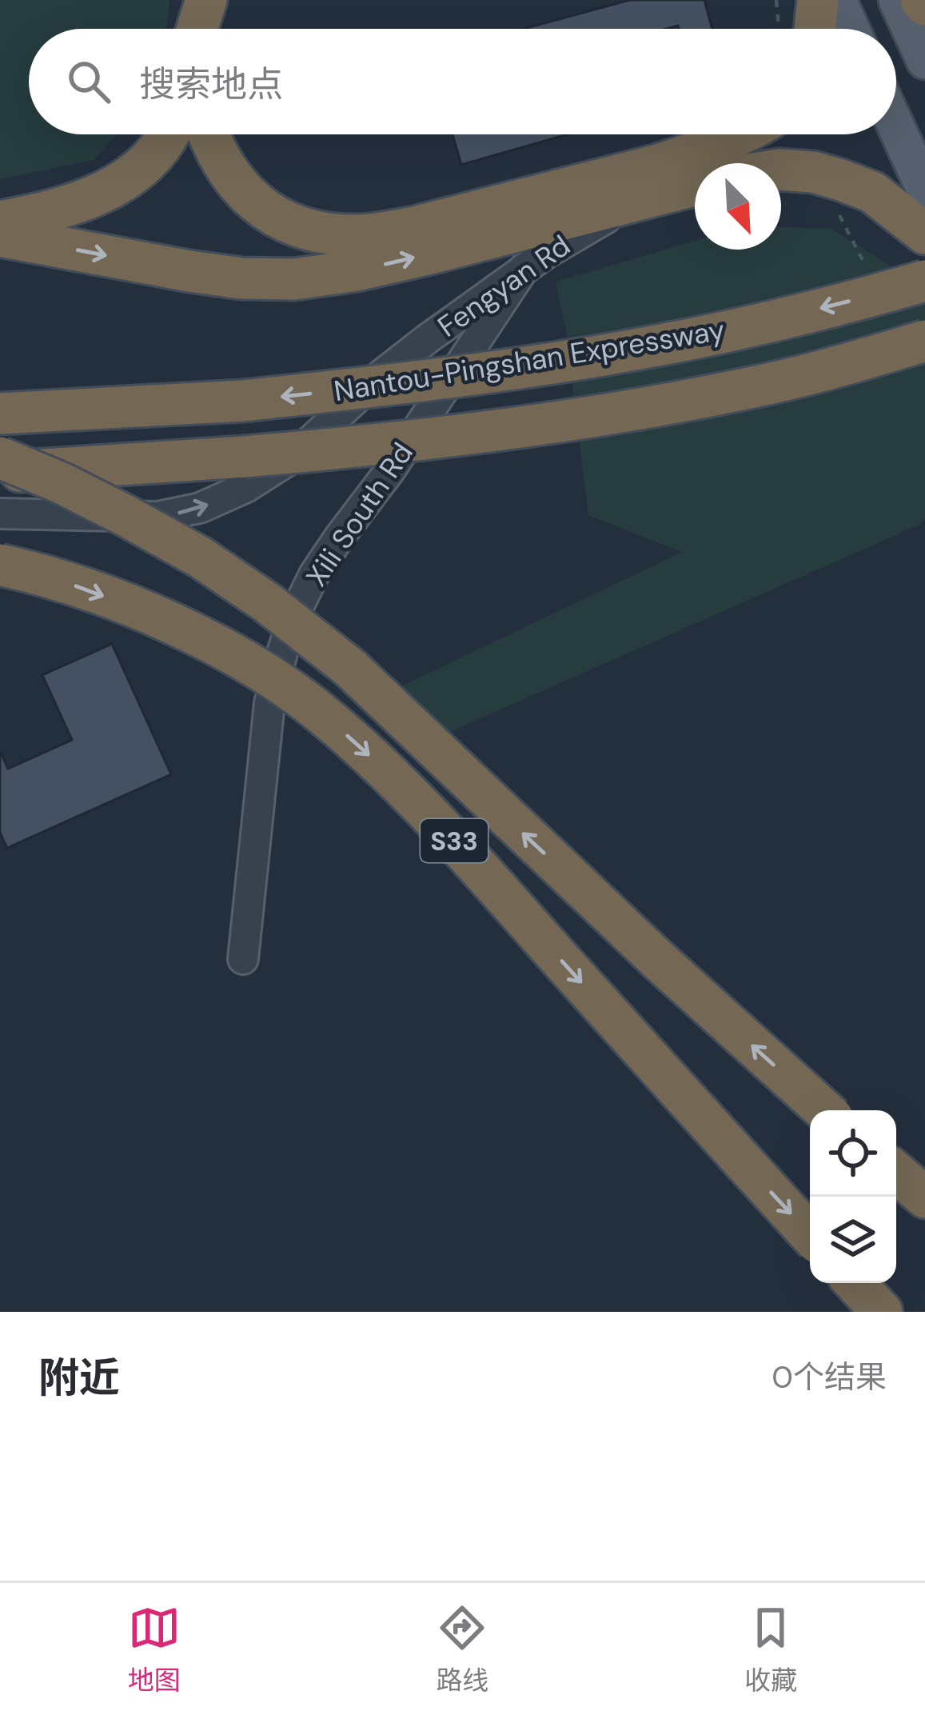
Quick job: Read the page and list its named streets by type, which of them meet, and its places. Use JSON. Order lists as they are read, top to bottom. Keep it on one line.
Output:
{"streets":{"highway":["Nantou-Pingshan Expressway","S33"],"street":["Fengyan Rd","Xili South Rd"]},"crossings":[["Fengyan Rd","Xili South Rd"]],"one_way":["Fengyan Rd"],"north":"bottom right","page":{"search":"搜索地点","heading":["附近","0个结果"],"nav":["地图","路线","收藏"]}}
